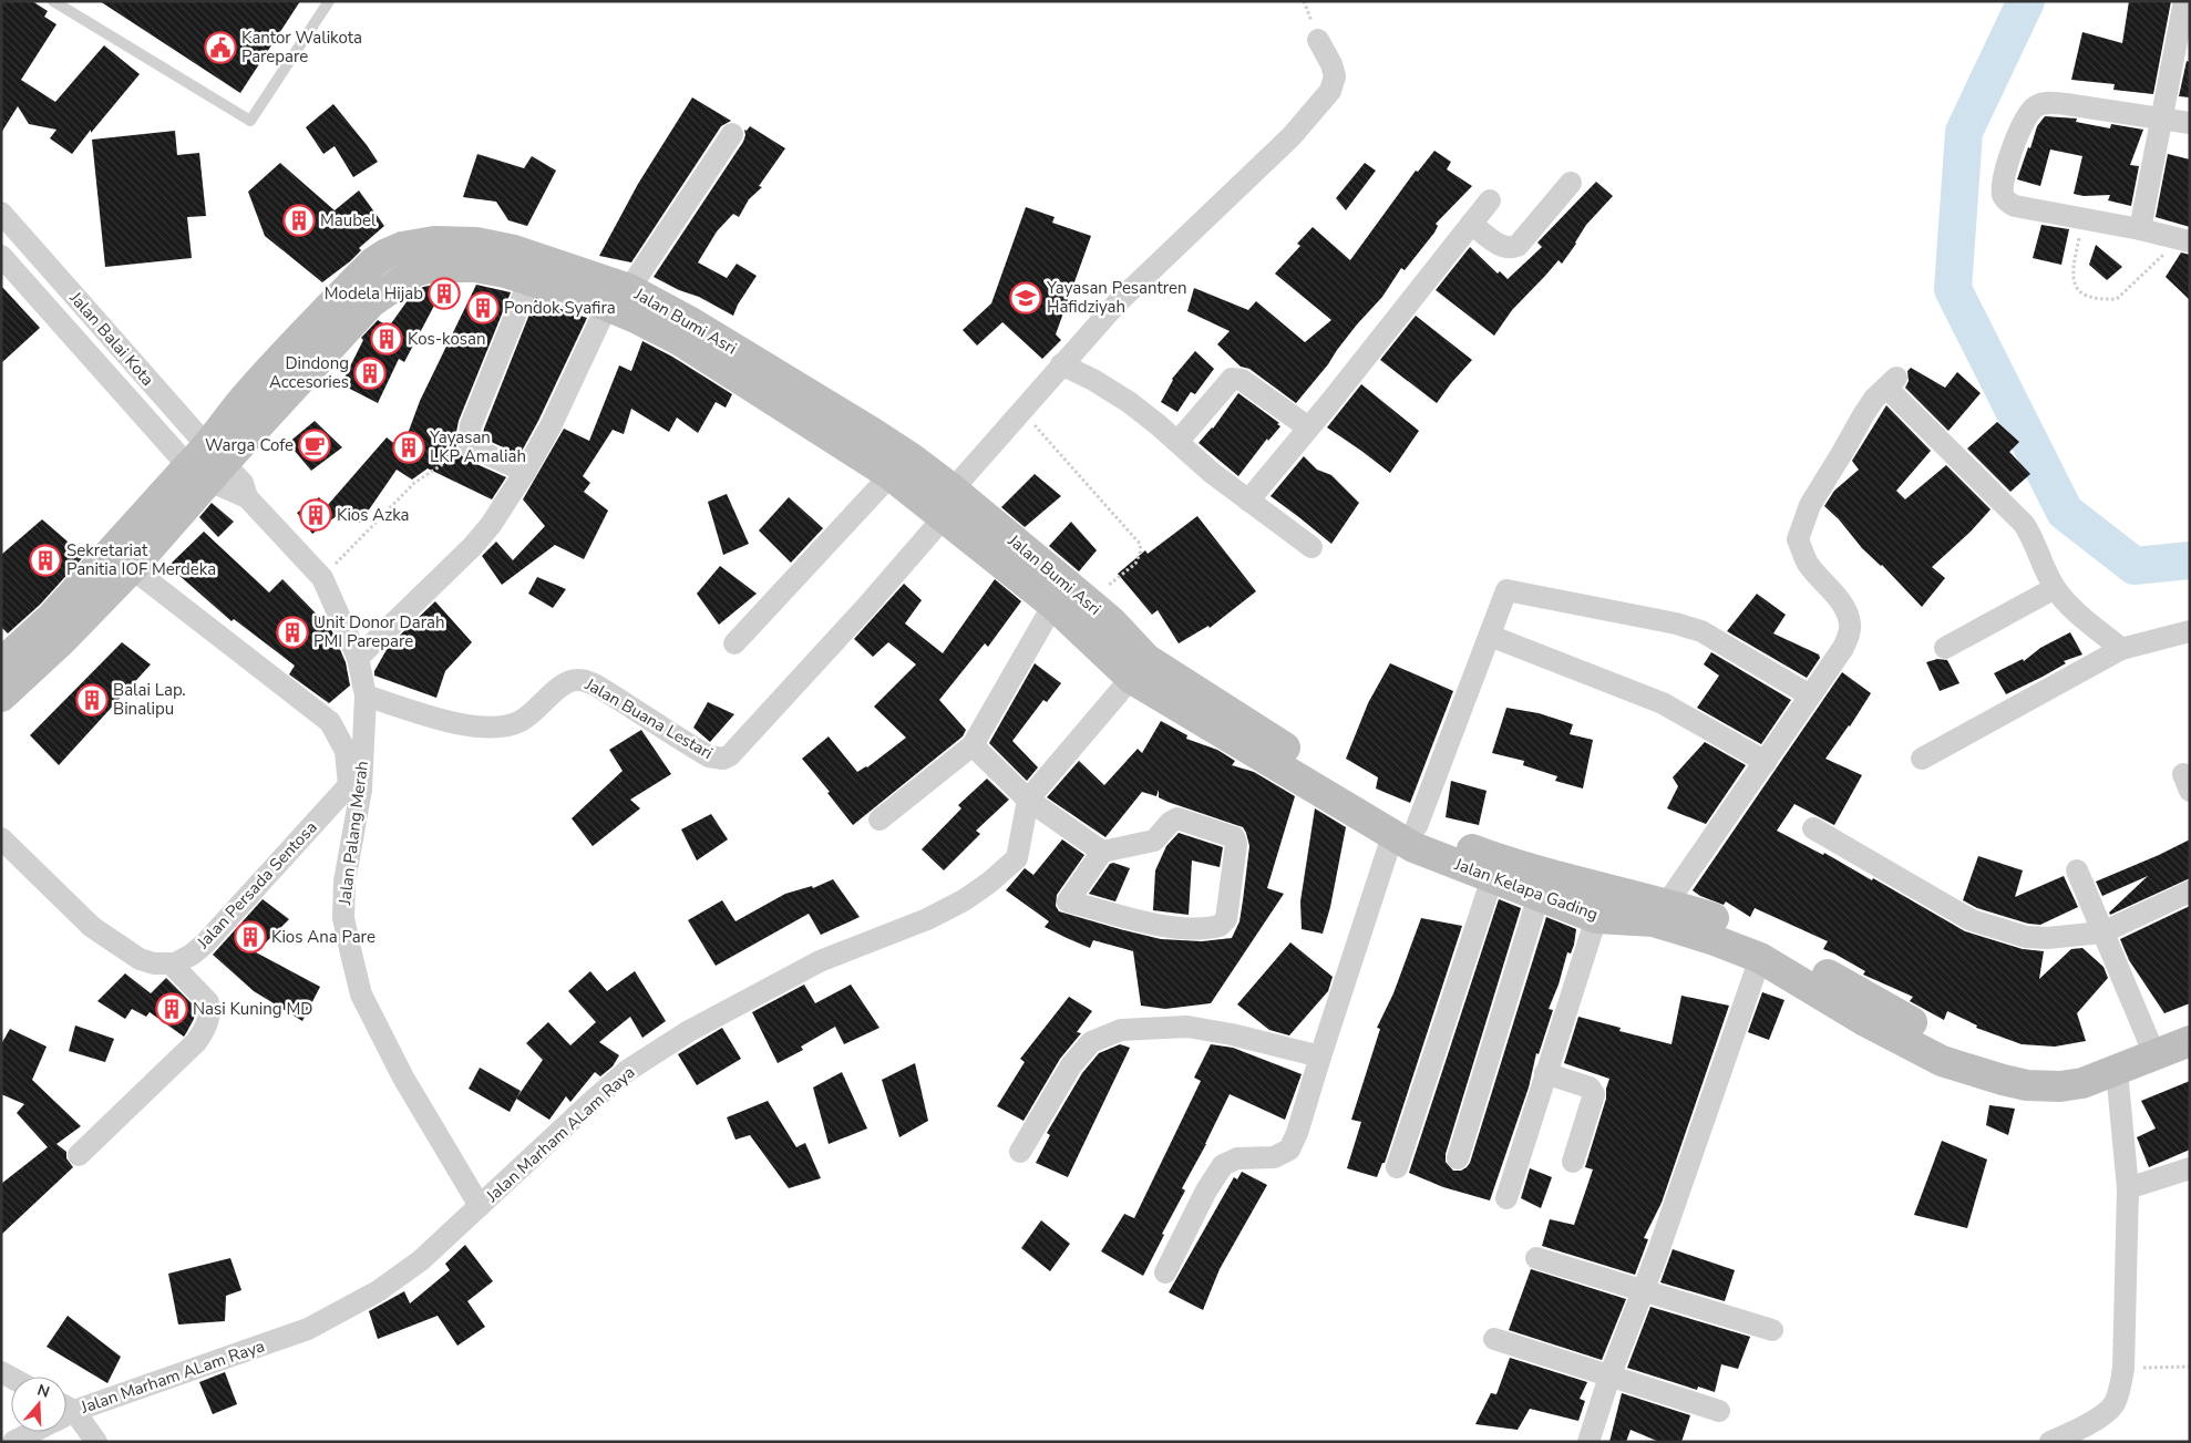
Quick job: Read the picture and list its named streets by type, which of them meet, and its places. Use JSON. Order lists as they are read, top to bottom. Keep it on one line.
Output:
{"streets":{"street":["Jalan Bumi Asri","Jalan Balai Kota","Jalan Buana Lestari","Jalan Palang Merah","Jalan Persada Sentosa","Jalan Kelapa Gading","Jalan Marham ALam Raya"]},"crossings":[["Jalan Bumi Asri","Jalan Balai Kota"],["Jalan Bumi Asri","Jalan Buana Lestari"],["Jalan Bumi Asri","Jalan Palang Merah"],["Jalan Bumi Asri","Jalan Kelapa Gading"],["Jalan Balai Kota","Jalan Palang Merah"],["Jalan Buana Lestari","Jalan Palang Merah"],["Jalan Palang Merah","Jalan Persada Sentosa"],["Jalan Palang Merah","Jalan Marham ALam Raya"]],"places":{"public building":["Kantor Walikota Parepare"],"building":["Maubel","Modela Hijab","Pondok Syafira","Kos-kosan","Dindong Accesories","Yayasan LKP Amaliah","Kios Azka","Sekretariat Panitia IOF Merdeka","Unit Donor Darah PMI Parepare","Balai Lap. Binalipu","Kios Ana Pare","Nasi Kuning MD"],"school or university":["Yayasan Pesantren Hafidziyah"],"cafe":["Warga Cofe"]},"north":"top"}
